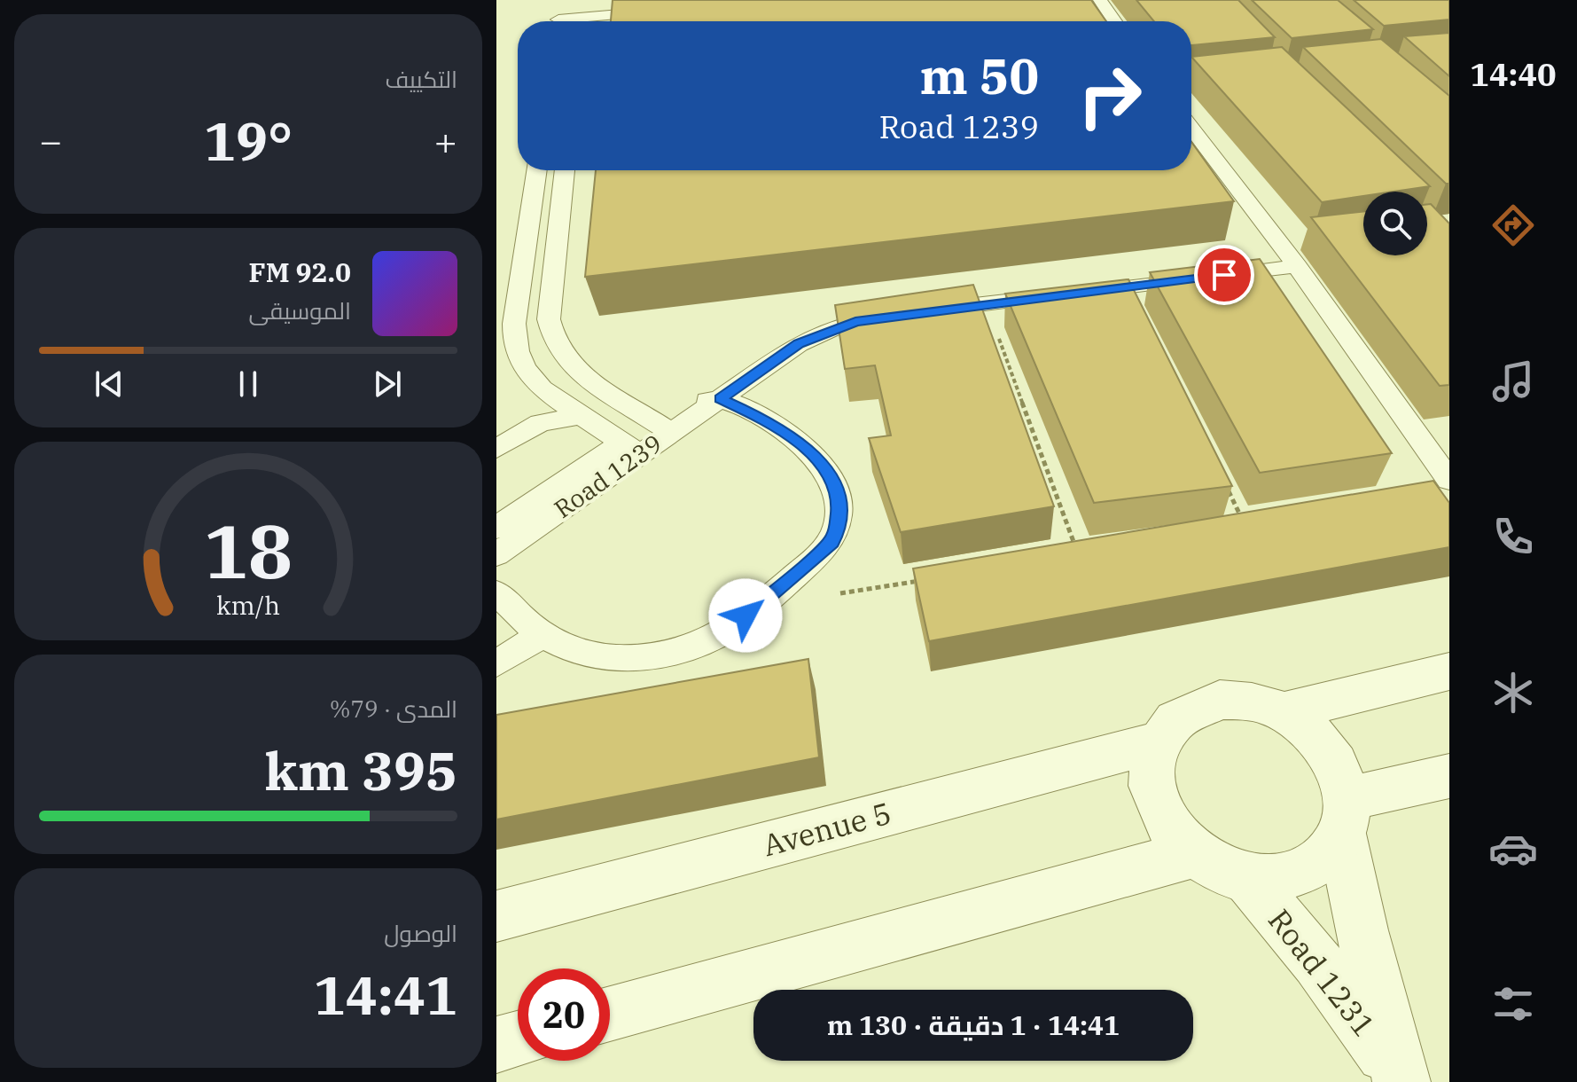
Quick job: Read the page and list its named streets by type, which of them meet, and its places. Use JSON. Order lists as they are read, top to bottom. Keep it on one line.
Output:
{"streets":{"street":["Avenue 5","Road 1231"],"lane":["Road 1239"]},"crossings":[["Avenue 5","Road 1231"]],"page":{"tabs":"14:40","tile":["التكييف",["المدى · 79%","395 km"],["الوصول","14:41"]],"turn":["50 m","Road 1239"],"heat":["−","19°","+"],"song":["92.0 FM","الموسيقى"],"limit":"20","trip":"14:41 · 1 دقيقة · 130 m","gauge":["18","km/h"]}}
